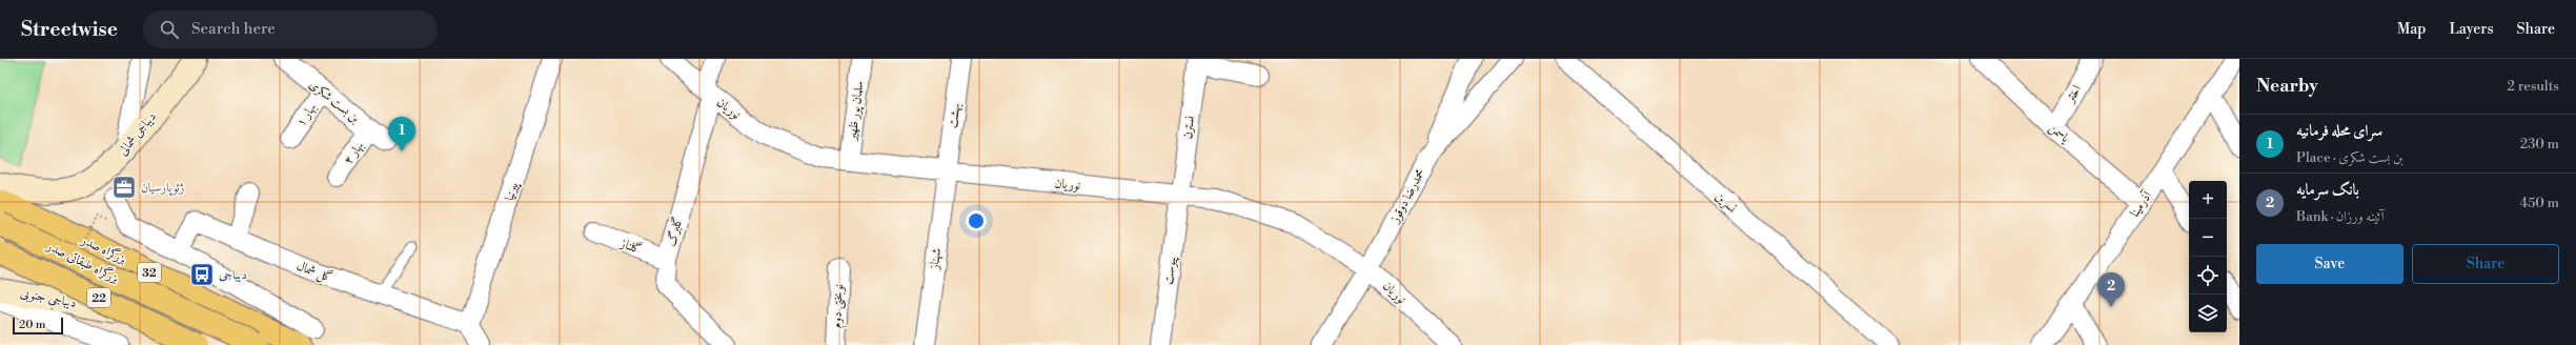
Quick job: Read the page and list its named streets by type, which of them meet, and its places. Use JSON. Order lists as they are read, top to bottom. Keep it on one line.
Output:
{"streets":{"highway":["بزرگراه صدر","بزرگراه طبقاتی صدر","32","22"],"main road":["دیباجی شمالی","دیباجی جنوبی"],"street":["اختر","بن بست شکرى","نوریان","سلمان پور ظهیر","بهار ۱","بهشت","نسترن","یاسمن","بهار ۲","پیرنیا","محمدرضا دوقوز","نسرین","آذرمینا","گلبرگ","گلناز","شهناز","پیوست","گل شمال","نوبختی دوم"]},"crossings":[["اختر","یاسمن"],["بن بست شکرى","بهار ۱"],["بن بست شکرى","بهار ۲"],["نوریان","سلمان پور ظهیر"],["نوریان","بهشت"],["نوریان","نسترن"],["نوریان","محمدرضا دوقوز"],["نوریان","گلبرگ"],["نوریان","شهناز"],["نوریان","پیوست"],["بهشت","شهناز"],["نسترن","پیوست"],["یاسمن","آذرمینا"],["پیرنیا","گل شمال"],["گلبرگ","گلناز"]],"places":{"office":["ژئوپارسیان"],"bus stop":["دیباجی"]},"scale_bar":"20 m","page":{"header":"Streetwise","search":"Search here","nav":["Map","Layers","Share"],"heading":["Nearby","2 results"],"list":[{"mark":"1","name":"سرای محله فرمانیه","note":"Place · بن بست شکرى","value":"230 m"},{"mark":"2","name":"بانک سرمایه","note":"Bank · آئینه ورزان","value":"450 m"}],"pins":["1","2"],"map_buttons":["+","−"],"buttons":["Save","Share"],"scale":"20 m"}}
